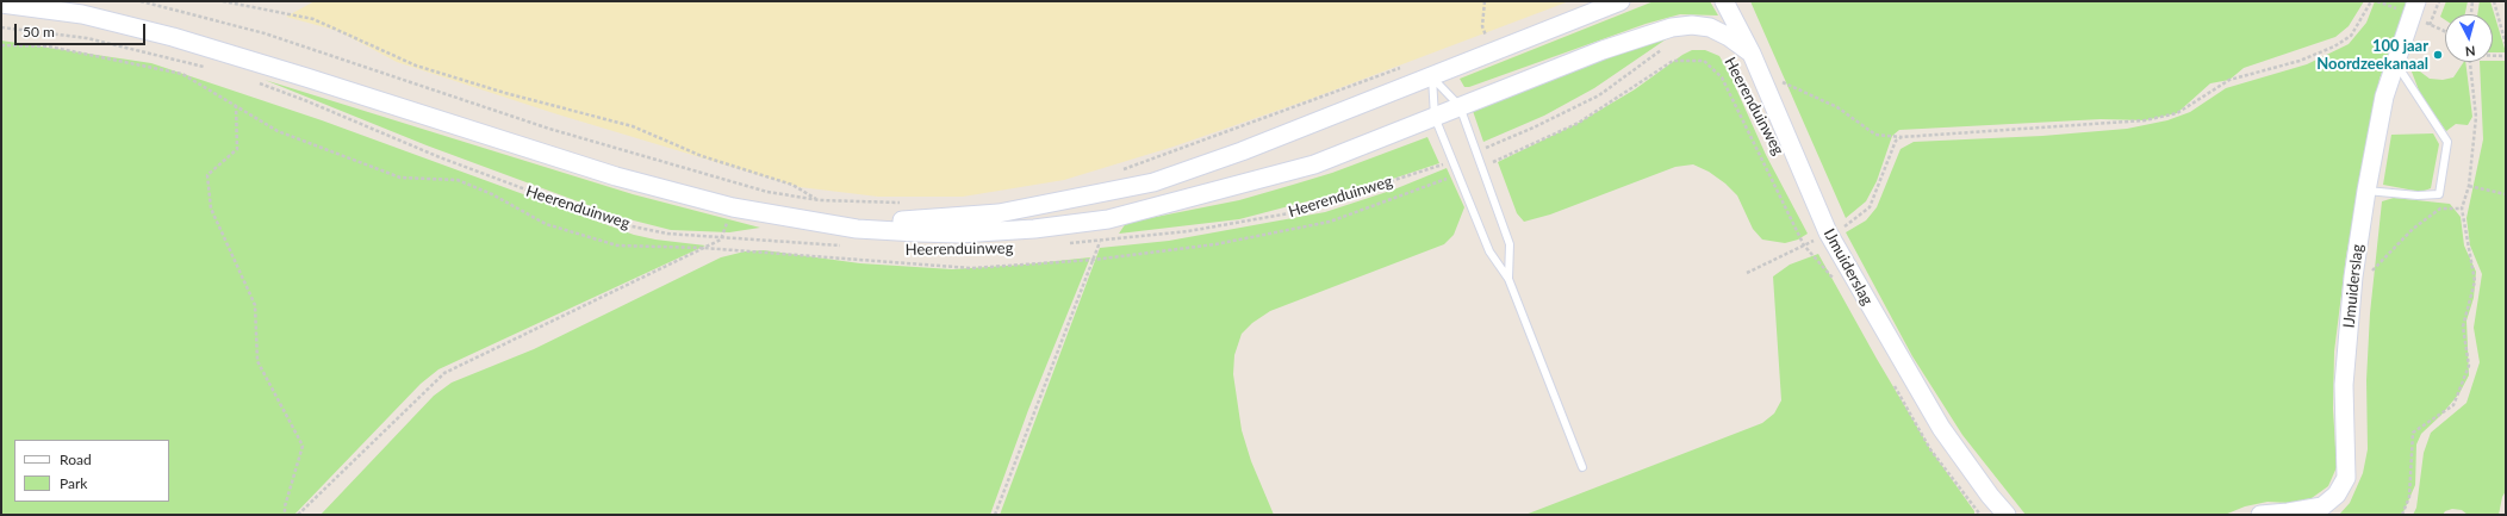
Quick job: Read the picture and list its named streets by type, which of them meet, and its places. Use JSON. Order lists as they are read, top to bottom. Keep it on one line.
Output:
{"streets":{"street":["Heerenduinweg","IJmuiderslag"]},"crossings":[["Heerenduinweg","IJmuiderslag"]],"places":["100 jaar Noordzeekanaal"],"legend":["Road","Park"],"scale_bar":"50 m","north":"bottom"}
